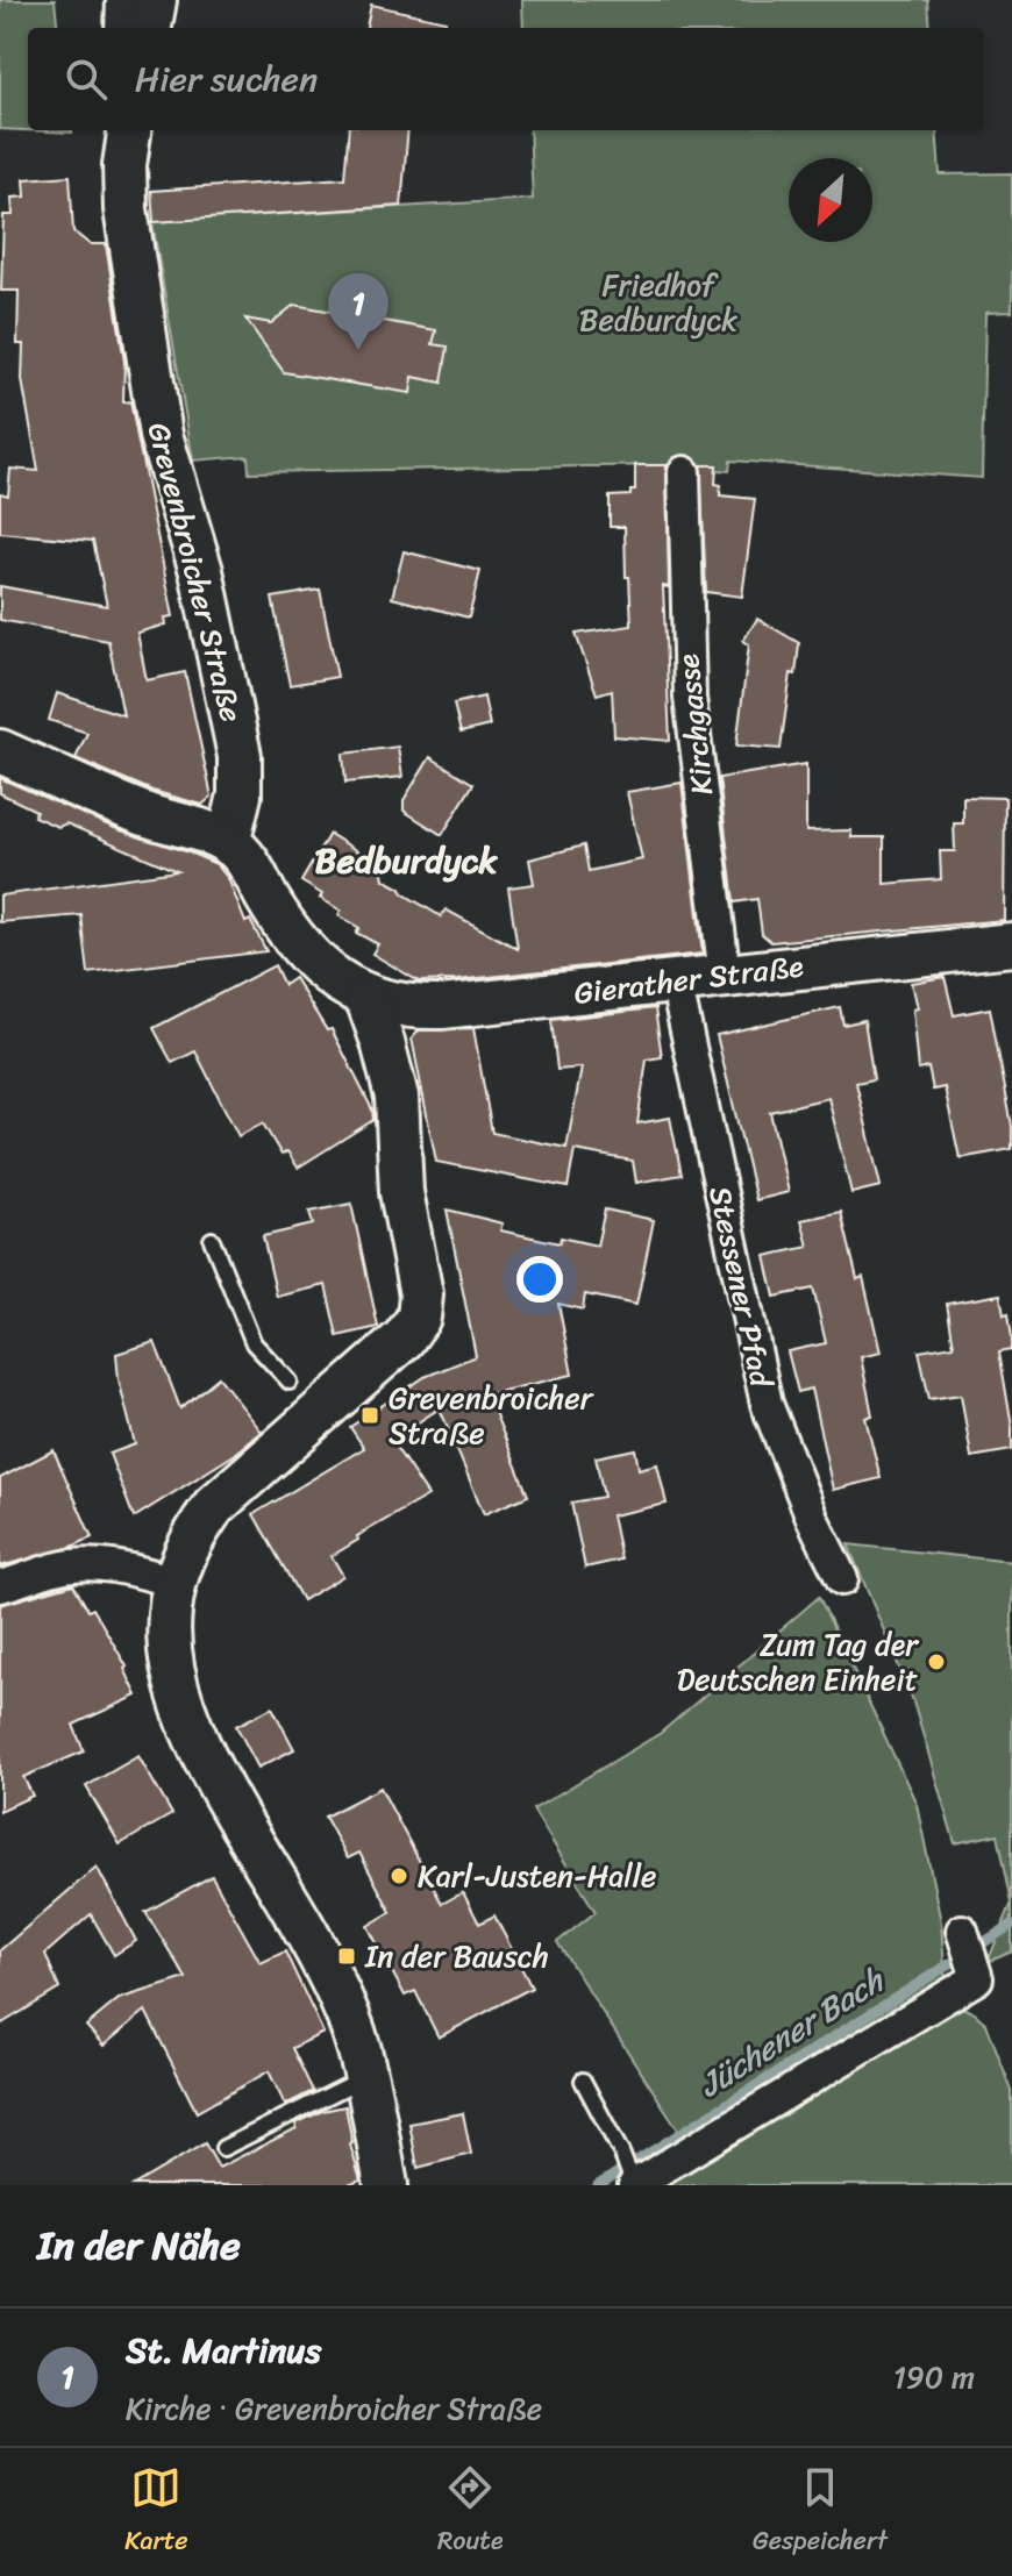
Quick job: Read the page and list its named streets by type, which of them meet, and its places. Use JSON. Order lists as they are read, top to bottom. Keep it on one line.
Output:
{"streets":{"street":["Grevenbroicher Straße","Kirchgasse","Gierather Straße","Stessener Pfad"]},"crossings":[["Kirchgasse","Gierather Straße"],["Gierather Straße","Stessener Pfad"]],"districts":["Bedburdyck"],"water":["Jüchener Bach"],"parks":["Friedhof Bedburdyck"],"places":{"transit":["Grevenbroicher Straße","In der Bausch"],"other":["Zum Tag der Deutschen Einheit","Karl-Justen-Halle"]},"north":"bottom left","page":{"search":"Hier suchen","pins":"1","heading":"In der Nähe","list":[{"mark":"1","name":"St. Martinus","note":"Kirche · Grevenbroicher Straße","value":"190 m"}],"nav":["Karte","Route","Gespeichert"]}}
